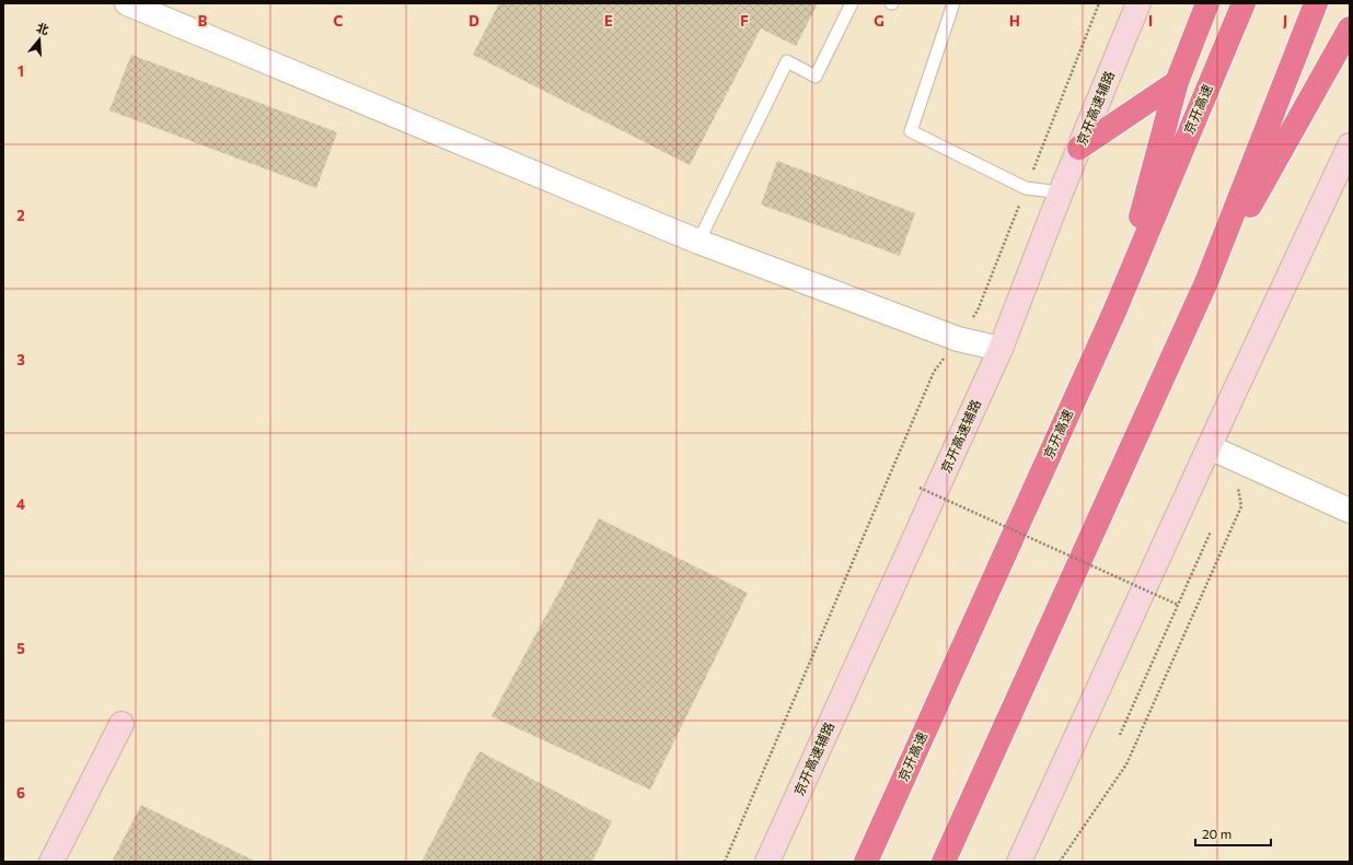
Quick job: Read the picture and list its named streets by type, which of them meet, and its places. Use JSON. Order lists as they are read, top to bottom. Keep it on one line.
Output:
{"streets":{"highway":["京开高速"],"main road":["京开高速辅路"]},"scale_bar":"20 m","north":"top","grid":{"columns":["B","C","D","E","F","G","H","I","J"],"rows":["1","2","3","4","5","6"]}}
